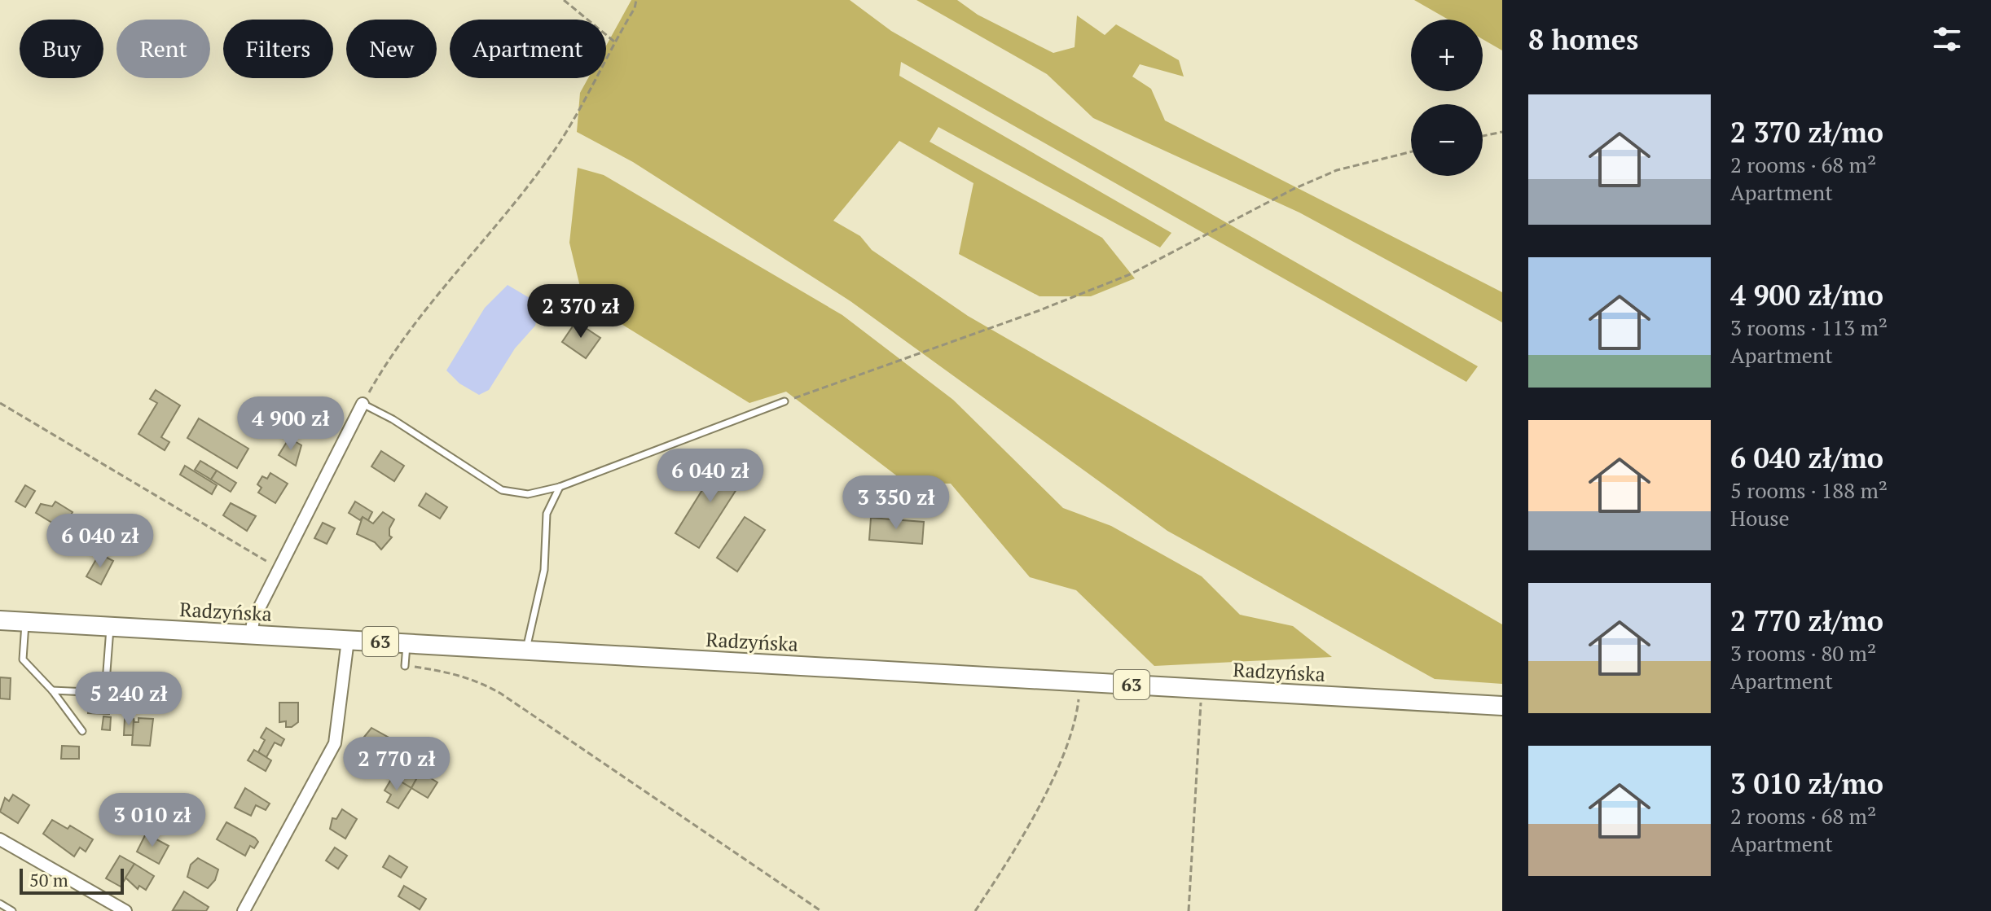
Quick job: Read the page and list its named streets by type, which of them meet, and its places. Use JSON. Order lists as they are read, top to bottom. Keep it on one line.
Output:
{"streets":{"main road":["Radzyńska","63"]},"scale_bar":"50 m","page":{"heading":"8 homes","map_buttons":["+","−"],"chip":["Buy","Rent","Filters","New","Apartment"],"list":[{"name":"2 370 zł/mo","note":"2 rooms · 68 m² · Apartment"},{"name":"4 900 zł/mo","note":"3 rooms · 113 m² · Apartment"},{"name":"6 040 zł/mo","note":"5 rooms · 188 m² · House"},{"name":"2 770 zł/mo","note":"3 rooms · 80 m² · Apartment"},{"name":"3 010 zł/mo","note":"2 rooms · 68 m² · Apartment"}],"price":["2 370 zł","4 900 zł","6 040 zł","3 350 zł","6 040 zł","5 240 zł","2 770 zł","3 010 zł"],"scale":"50 m"}}
